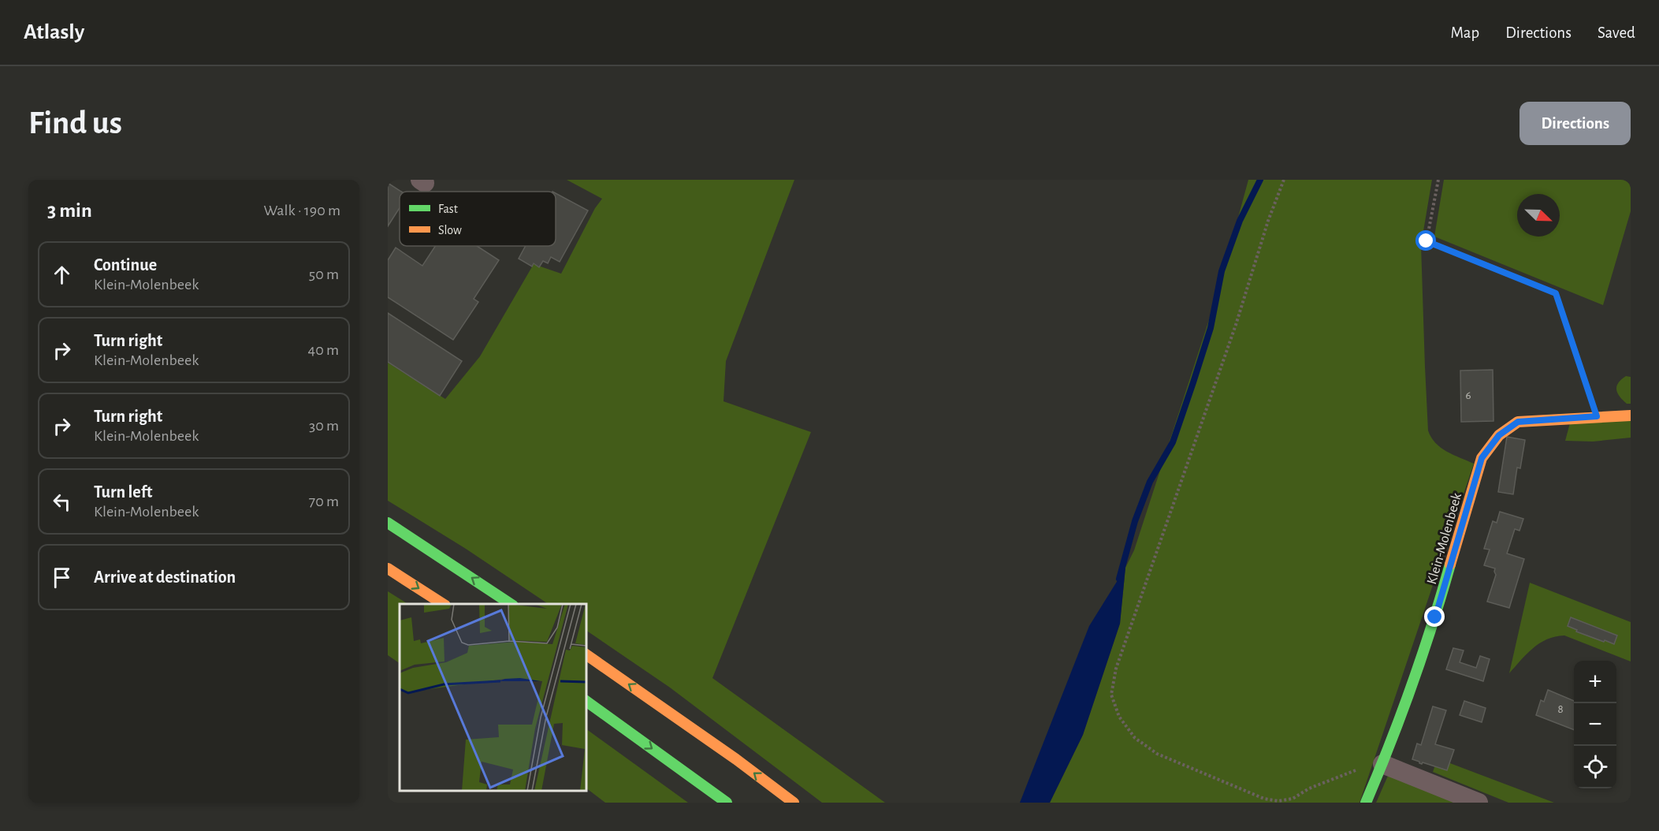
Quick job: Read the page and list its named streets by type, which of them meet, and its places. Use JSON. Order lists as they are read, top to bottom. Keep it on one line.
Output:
{"streets":{"main road":["Klein-Molenbeek"]},"house_numbers":["6","8"],"legend":["Fast","Slow"],"north":"bottom right","page":{"header":"Atlasly","nav":["Map","Directions","Saved"],"buttons":"Directions","title":"Find us","heading":["3 min","Walk · 190 m"],"list":[["Continue","Klein-Molenbeek","50 m"],["Turn right","Klein-Molenbeek","40 m"],["Turn right","Klein-Molenbeek","30 m"],["Turn left","Klein-Molenbeek","70 m"],"Arrive at destination"],"map_buttons":["+","−"]}}
